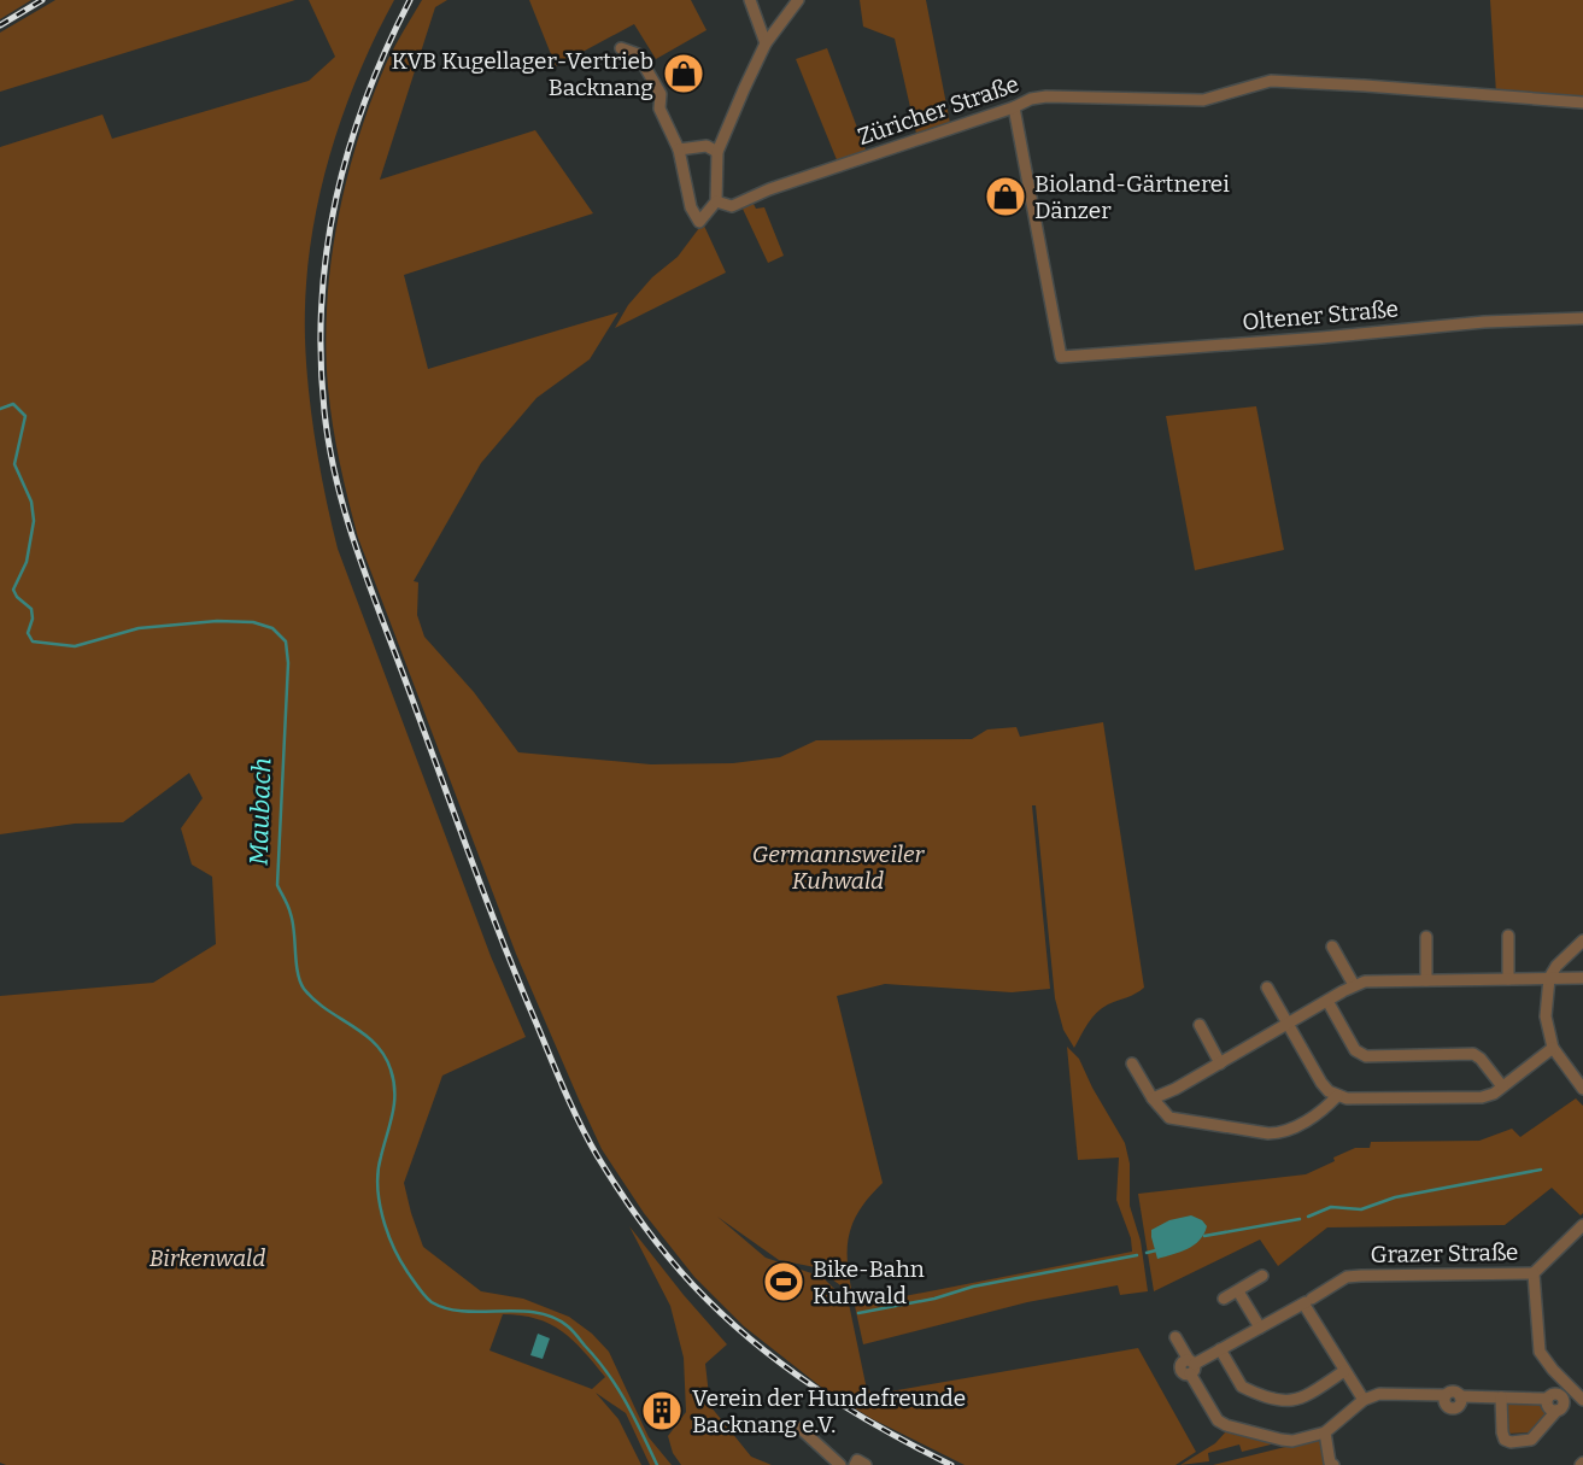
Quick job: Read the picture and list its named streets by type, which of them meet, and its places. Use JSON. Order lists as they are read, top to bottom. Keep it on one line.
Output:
{"streets":{"street":["Züricher Straße","Oltener Straße","Grazer Straße"]},"crossings":[["Züricher Straße","Oltener Straße"]],"water":["Maubach"],"parks":["Germannsweiler Kuhwald","Birkenwald"],"places":{"shop":["KVB Kugellager-Vertrieb Backnang","Bioland-Gärtnerei Dänzer"],"sports":["Bike-Bahn Kuhwald"],"building":["Verein der Hundefreunde Backnang e.V."]}}
